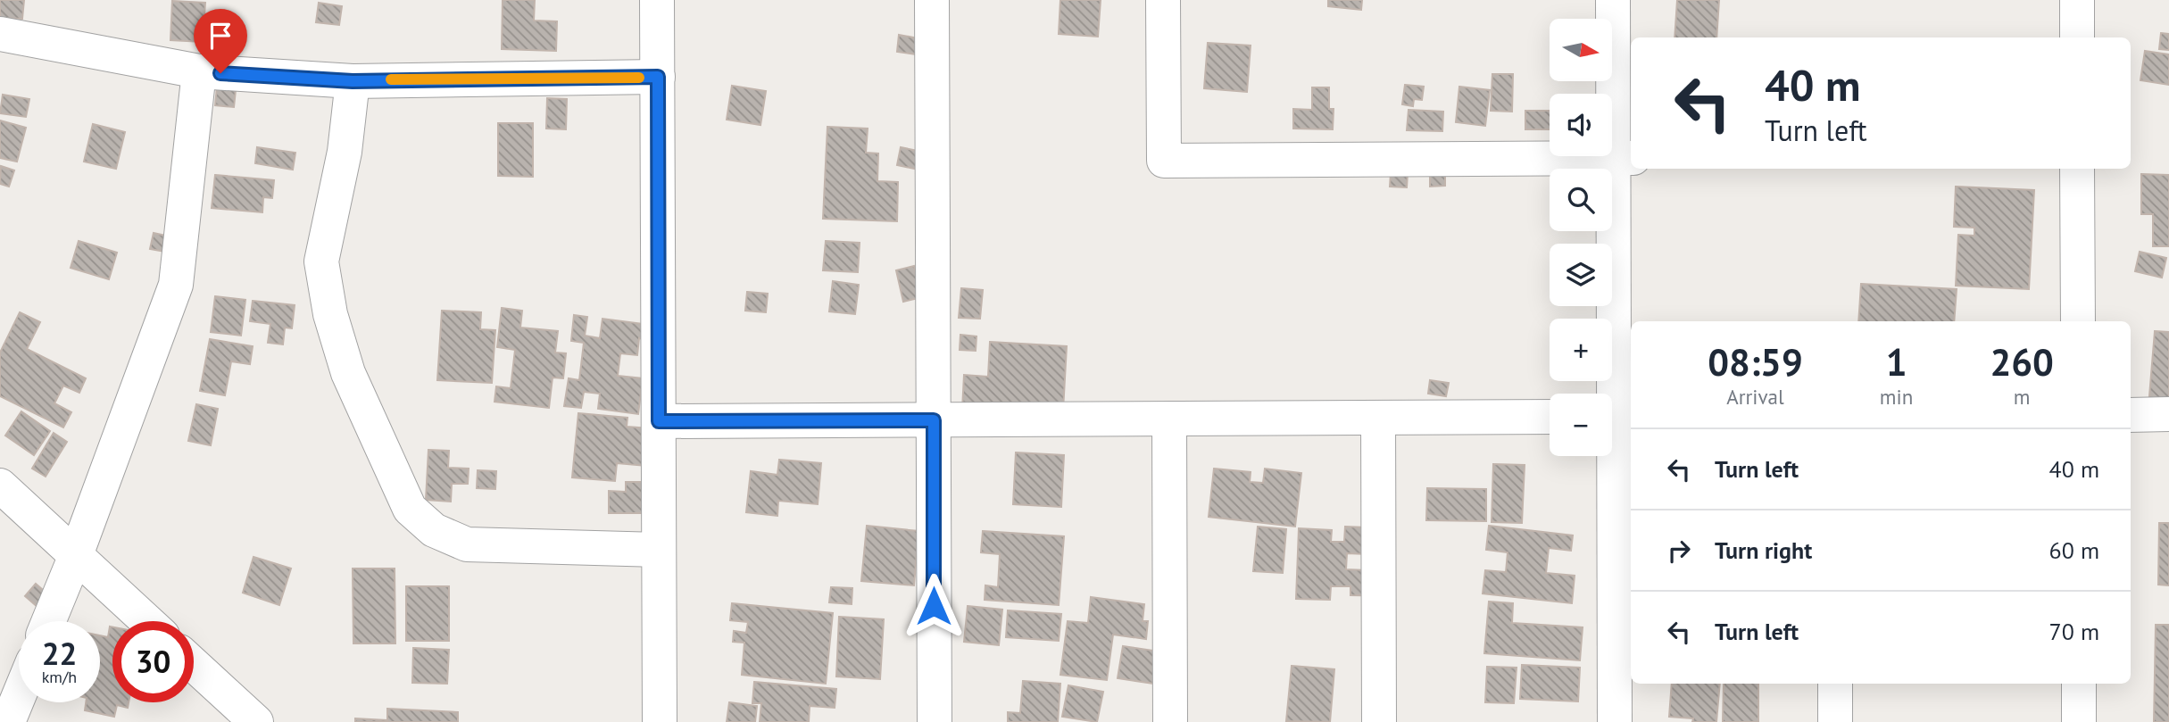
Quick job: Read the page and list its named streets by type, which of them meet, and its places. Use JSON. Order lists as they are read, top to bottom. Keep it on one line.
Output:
{"north":"right","page":{"map_buttons":["+","−"],"turn":["40 m","Turn left"],"eta":["08:59","Arrival","1","min","260","m"],"list":[{"name":"Turn left","value":"40 m"},{"name":"Turn right","value":"60 m"},{"name":"Turn left","value":"70 m"}],"speed":"22 km/h","limit":"30"}}
